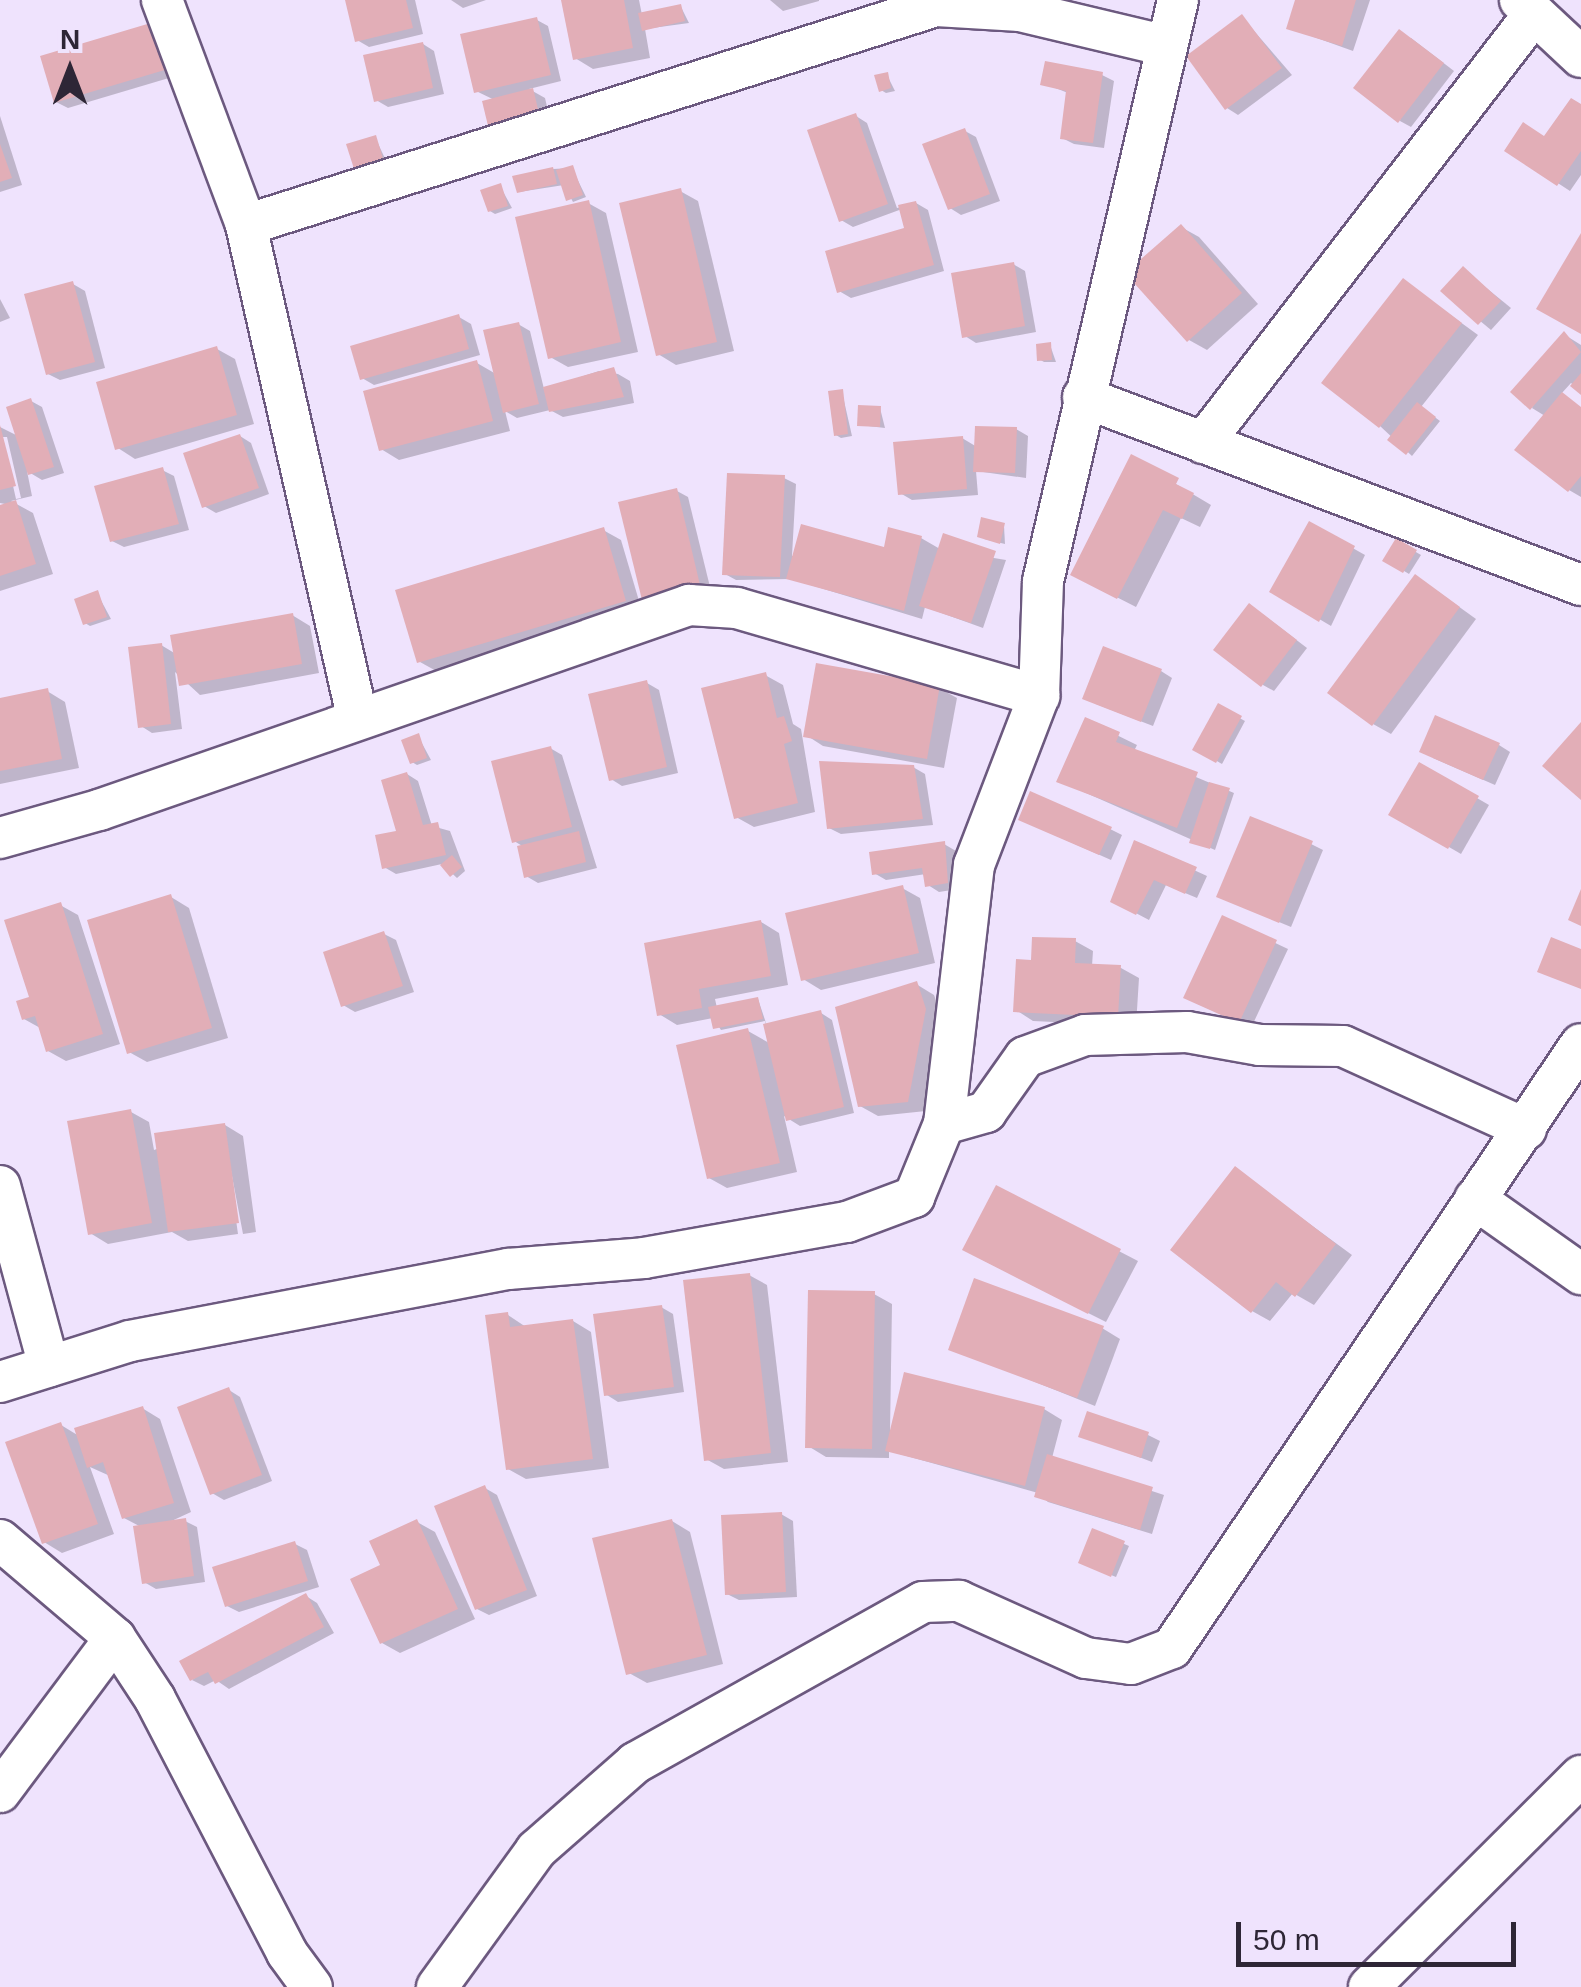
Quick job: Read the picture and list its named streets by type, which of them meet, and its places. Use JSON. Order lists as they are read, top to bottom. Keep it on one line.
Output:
{"scale_bar":"50 m","north":"top"}
